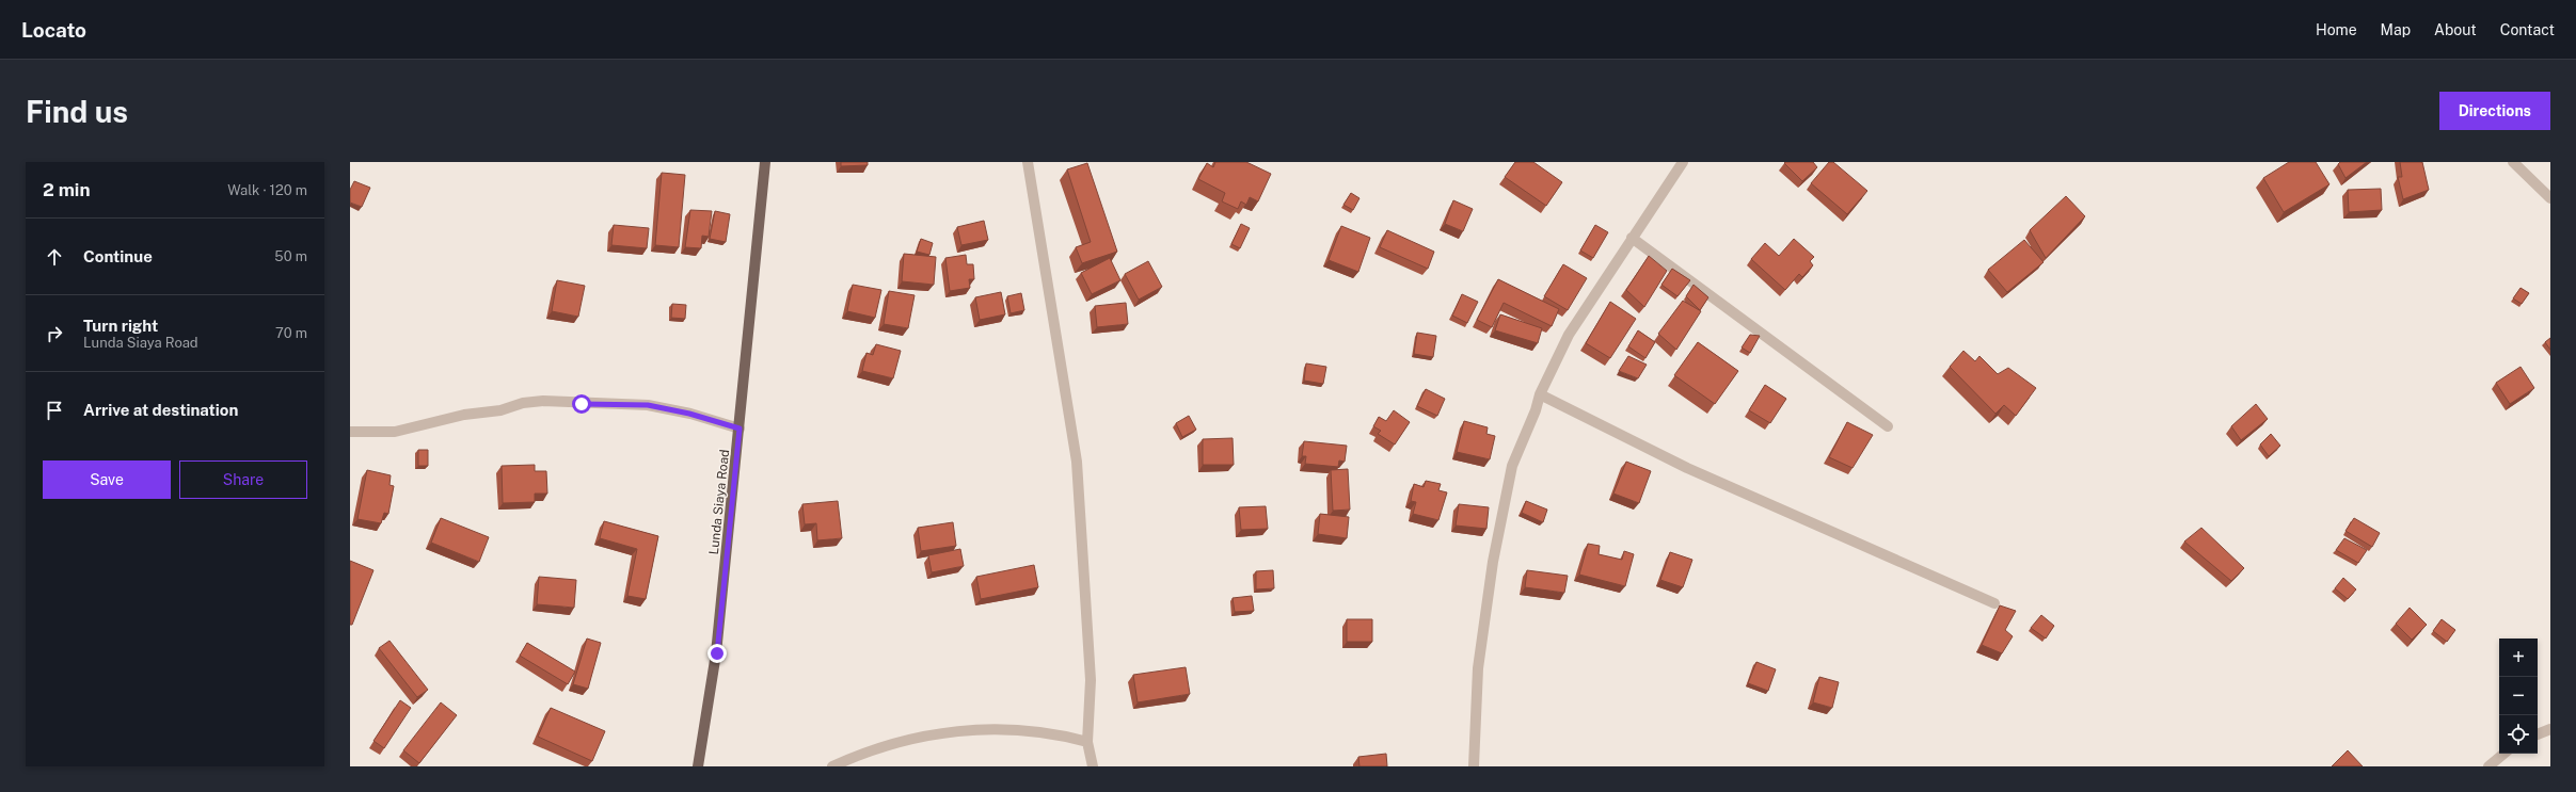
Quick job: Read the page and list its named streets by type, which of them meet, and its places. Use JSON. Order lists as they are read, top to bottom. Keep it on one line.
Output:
{"streets":{"main road":["Lunda Siaya Road"]},"page":{"header":"Locato","nav":["Home","Map","About","Contact"],"buttons":["Directions",["Save","Share"]],"title":"Find us","heading":["2 min","Walk · 120 m"],"list":[["Continue","50 m"],["Turn right","Lunda Siaya Road","70 m"],"Arrive at destination"],"map_buttons":["+","−"]}}
